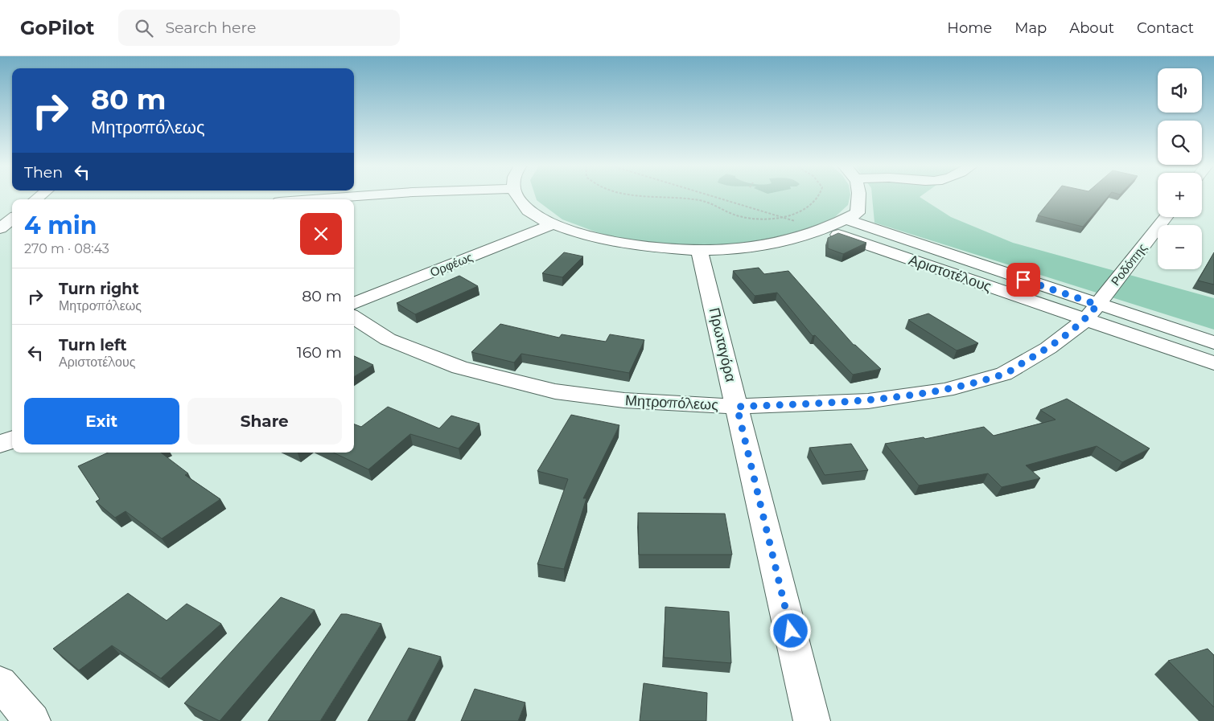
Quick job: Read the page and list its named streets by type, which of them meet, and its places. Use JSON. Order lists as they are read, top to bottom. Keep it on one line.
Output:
{"streets":{"street":["Ορφέως","Ροδόπης","Αριστοτέλους","Πρωταγόρα","Μητροπόλεως"]},"crossings":[["Ροδόπης","Αριστοτέλους"],["Ροδόπης","Μητροπόλεως"],["Αριστοτέλους","Μητροπόλεως"],["Πρωταγόρα","Μητροπόλεως"]],"page":{"header":"GoPilot","search":"Search here","nav":["Home","Map","About","Contact"],"map_buttons":["+","−"],"turn":["80 m","Μητροπόλεως"],"then":"Then","heading":["4 min","270 m · 08:43"],"list":[{"name":"Turn right","note":"Μητροπόλεως","value":"80 m"},{"name":"Turn left","note":"Αριστοτέλους","value":"160 m"}],"buttons":["Exit","Share"]}}
